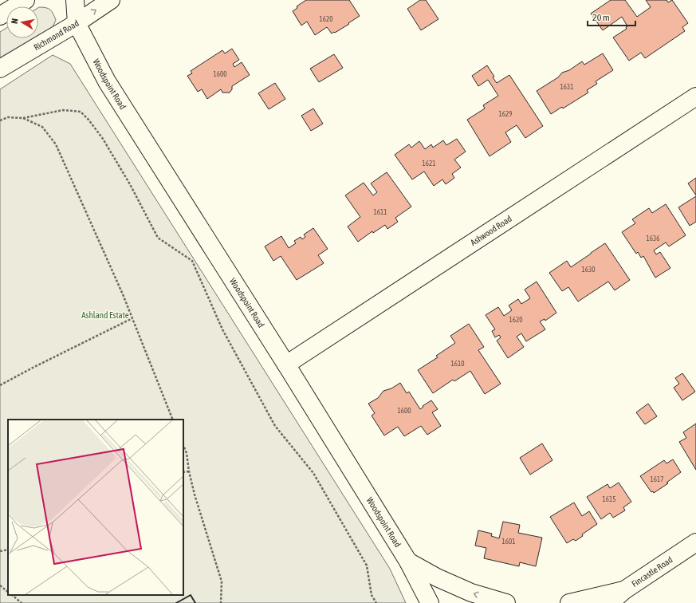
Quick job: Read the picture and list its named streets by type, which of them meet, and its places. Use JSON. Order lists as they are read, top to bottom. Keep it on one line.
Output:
{"streets":{"street":["Richmond Road","Woodspoint Road","Ashwood Road","Fincastle Road"]},"crossings":[["Richmond Road","Woodspoint Road"],["Woodspoint Road","Ashwood Road"]],"parks":["Ashland Estate"],"house_numbers":["1620","1600","1631","1629","1621","1611","1636","1630","1620","1610","1600","1617","1615","1601"],"scale_bar":"20 m","north":"left"}
